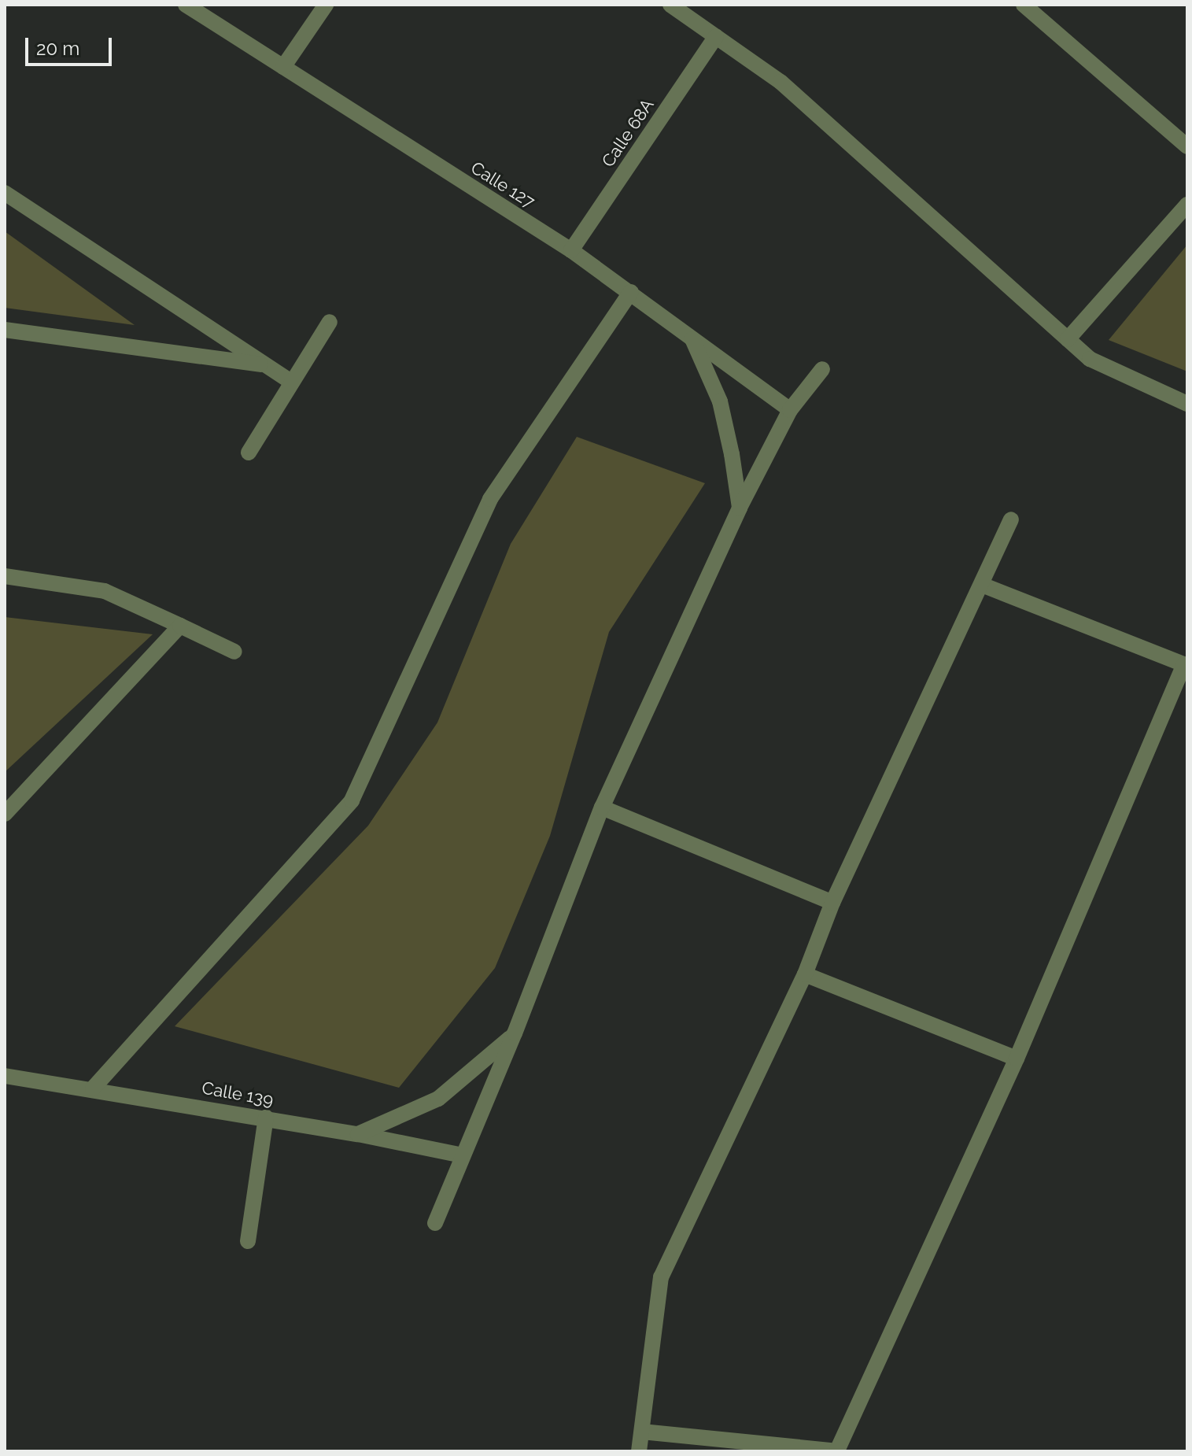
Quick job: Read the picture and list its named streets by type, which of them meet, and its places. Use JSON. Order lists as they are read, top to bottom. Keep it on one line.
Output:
{"streets":{"street":["Calle 68A","Calle 127","Calle 139"]},"crossings":[["Calle 68A","Calle 127"]],"scale_bar":"20 m"}
